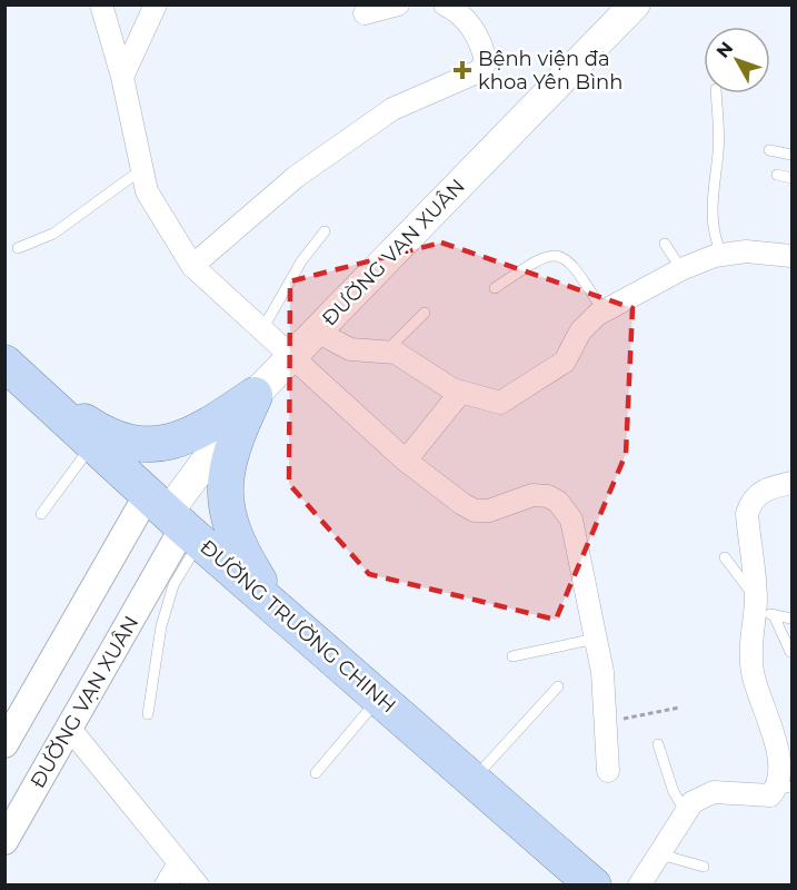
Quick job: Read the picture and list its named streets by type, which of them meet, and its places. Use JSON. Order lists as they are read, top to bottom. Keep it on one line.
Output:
{"streets":{"highway":["ĐƯỜNG TRƯỜNG CHINH"],"main road":["ĐƯỜNG VẠN XUÂN"]},"crossings":[["ĐƯỜNG VẠN XUÂN","ĐƯỜNG TRƯỜNG CHINH"]],"places":{"health":["Bệnh viện đa khoa Yên Bình"]},"north":"top left"}
